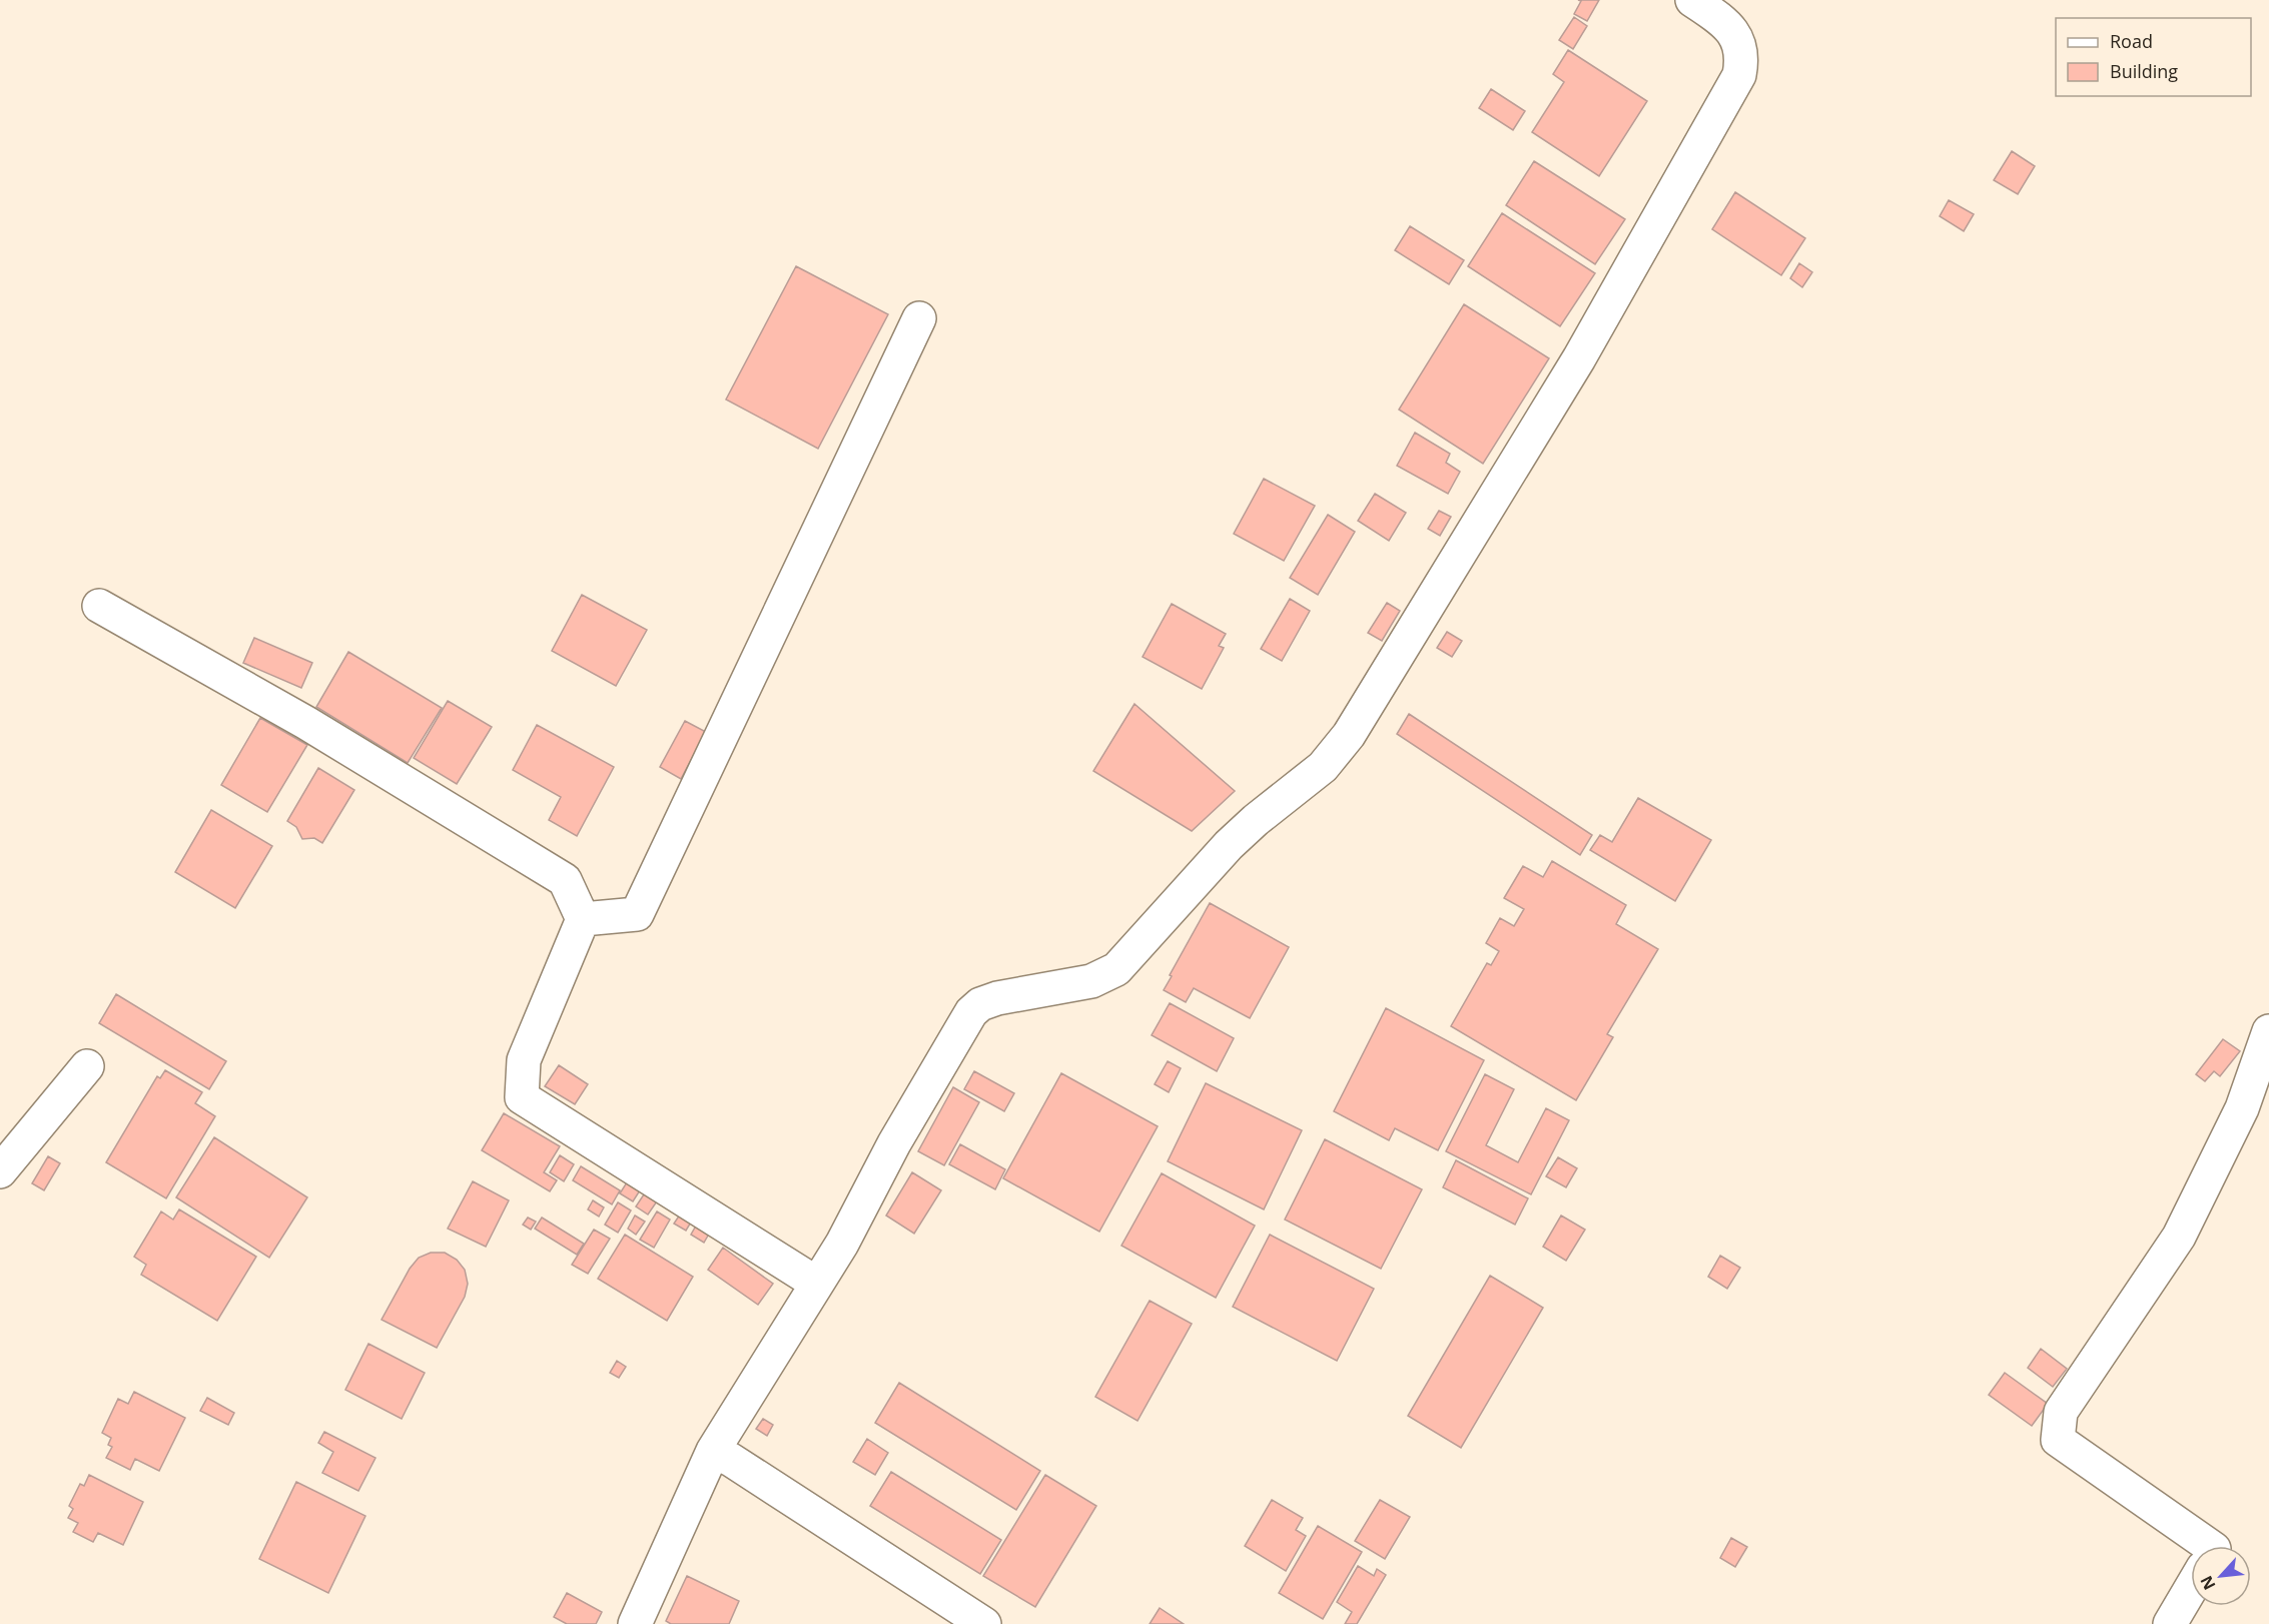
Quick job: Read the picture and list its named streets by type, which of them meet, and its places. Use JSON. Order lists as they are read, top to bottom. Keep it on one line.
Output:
{"legend":["Road","Building"],"north":"bottom left"}
